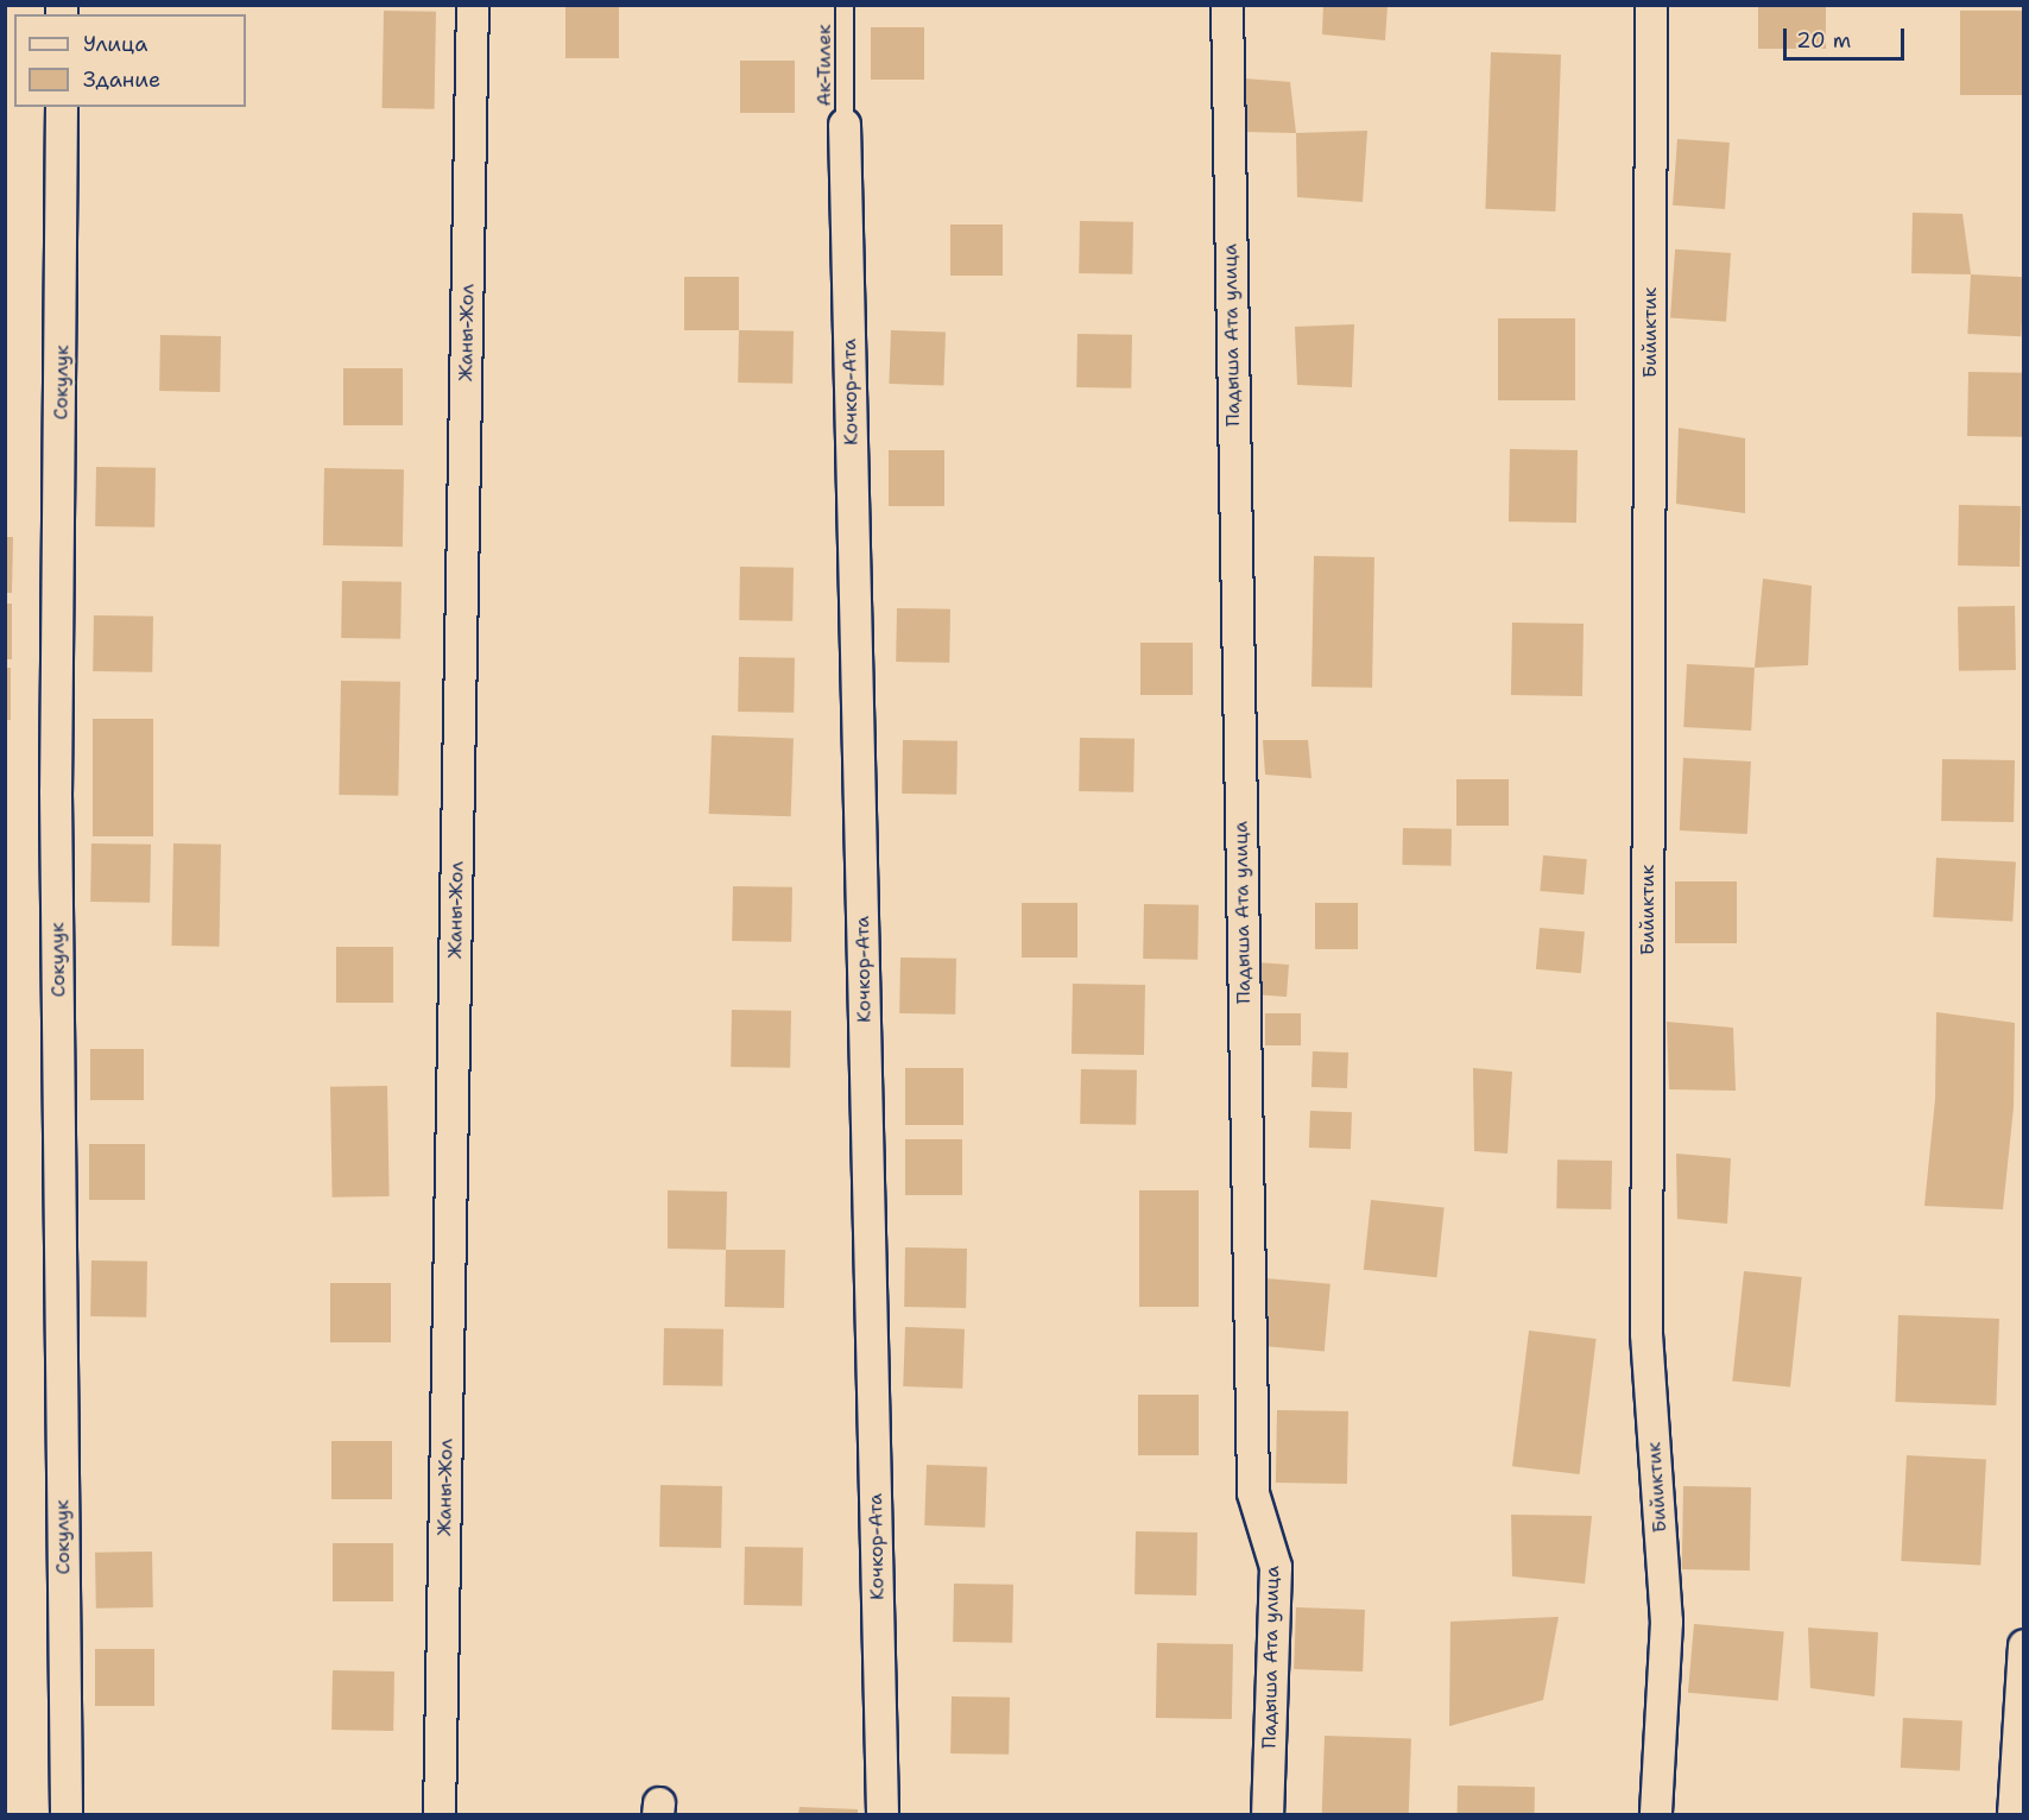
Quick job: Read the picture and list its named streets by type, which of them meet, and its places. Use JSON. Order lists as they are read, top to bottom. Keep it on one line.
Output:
{"streets":{"street":["Жаны-Жол","Бийиктик","Падыша Ата улица","Сокулук","Кочкор-Ата"],"lane":["Ак-Тилек"]},"crossings":[["Ак-Тилек","Кочкор-Ата"]],"legend":["Улица","Здание"],"scale_bar":"20 m"}
